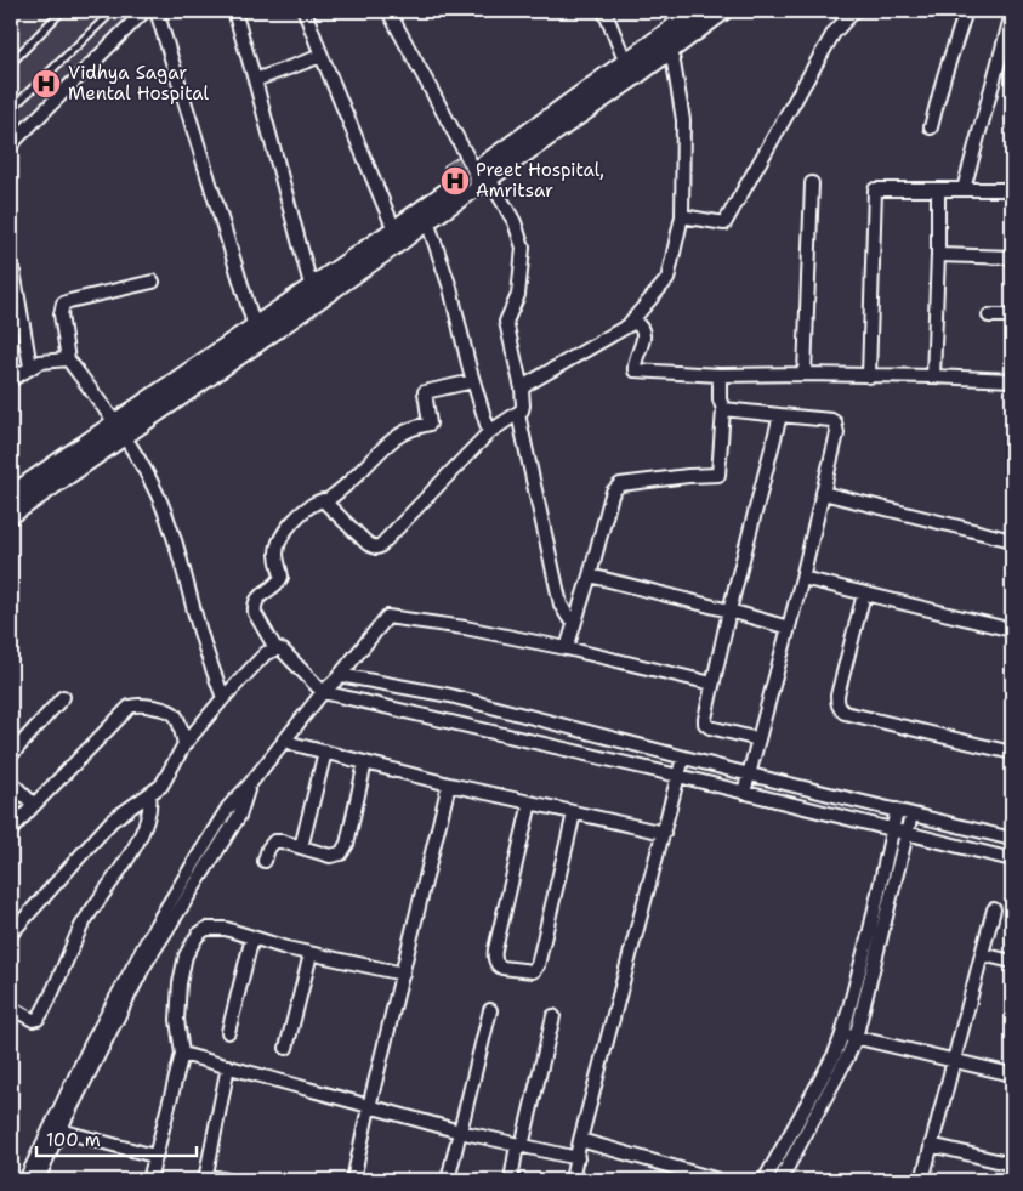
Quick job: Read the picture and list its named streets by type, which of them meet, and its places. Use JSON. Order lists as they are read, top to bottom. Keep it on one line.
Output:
{"places":{"hospital":["Vidhya Sagar Mental Hospital","Preet Hospital, Amritsar"]},"scale_bar":"100 m"}
